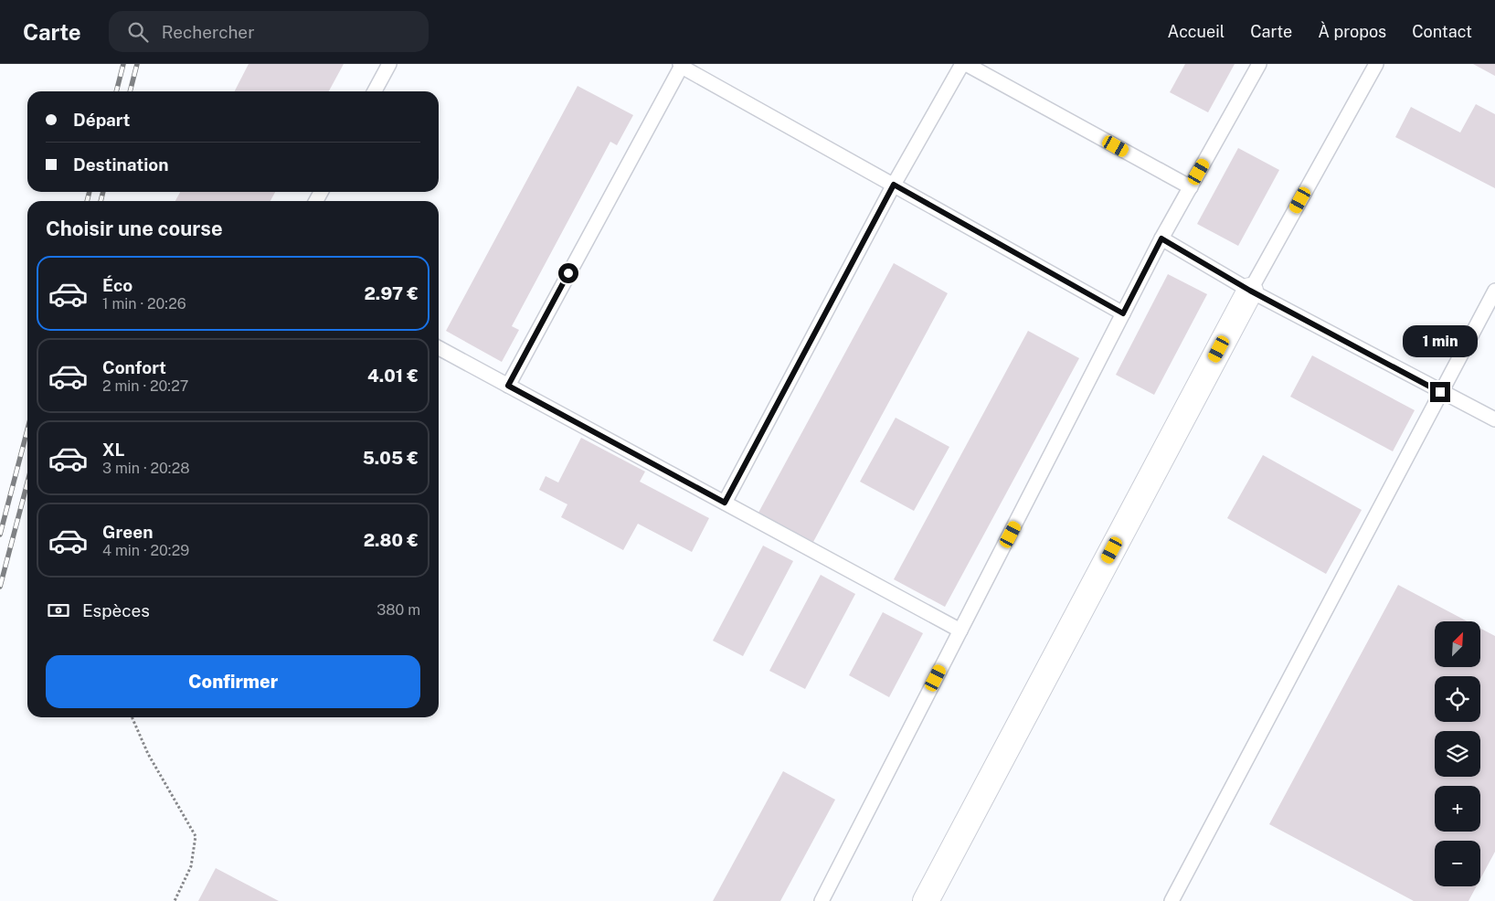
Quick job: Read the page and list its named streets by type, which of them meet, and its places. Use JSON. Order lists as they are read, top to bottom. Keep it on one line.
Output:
{"north":"top right","page":{"header":"Carte","search":"Rechercher","nav":["Accueil","Carte","À propos","Contact"],"banner":["Départ","Destination"],"heading":"Choisir une course","list":[{"name":"Éco","note":"1 min · 20:26","value":"2.97 €"},{"name":"Confort","note":"2 min · 20:27","value":"4.01 €"},{"name":"XL","note":"3 min · 20:28","value":"5.05 €"},{"name":"Green","note":"4 min · 20:29","value":"2.80 €"}],"bubble":"1 min","pay":["Espèces","380 m"],"map_buttons":["+","−"],"buttons":"Confirmer"}}
